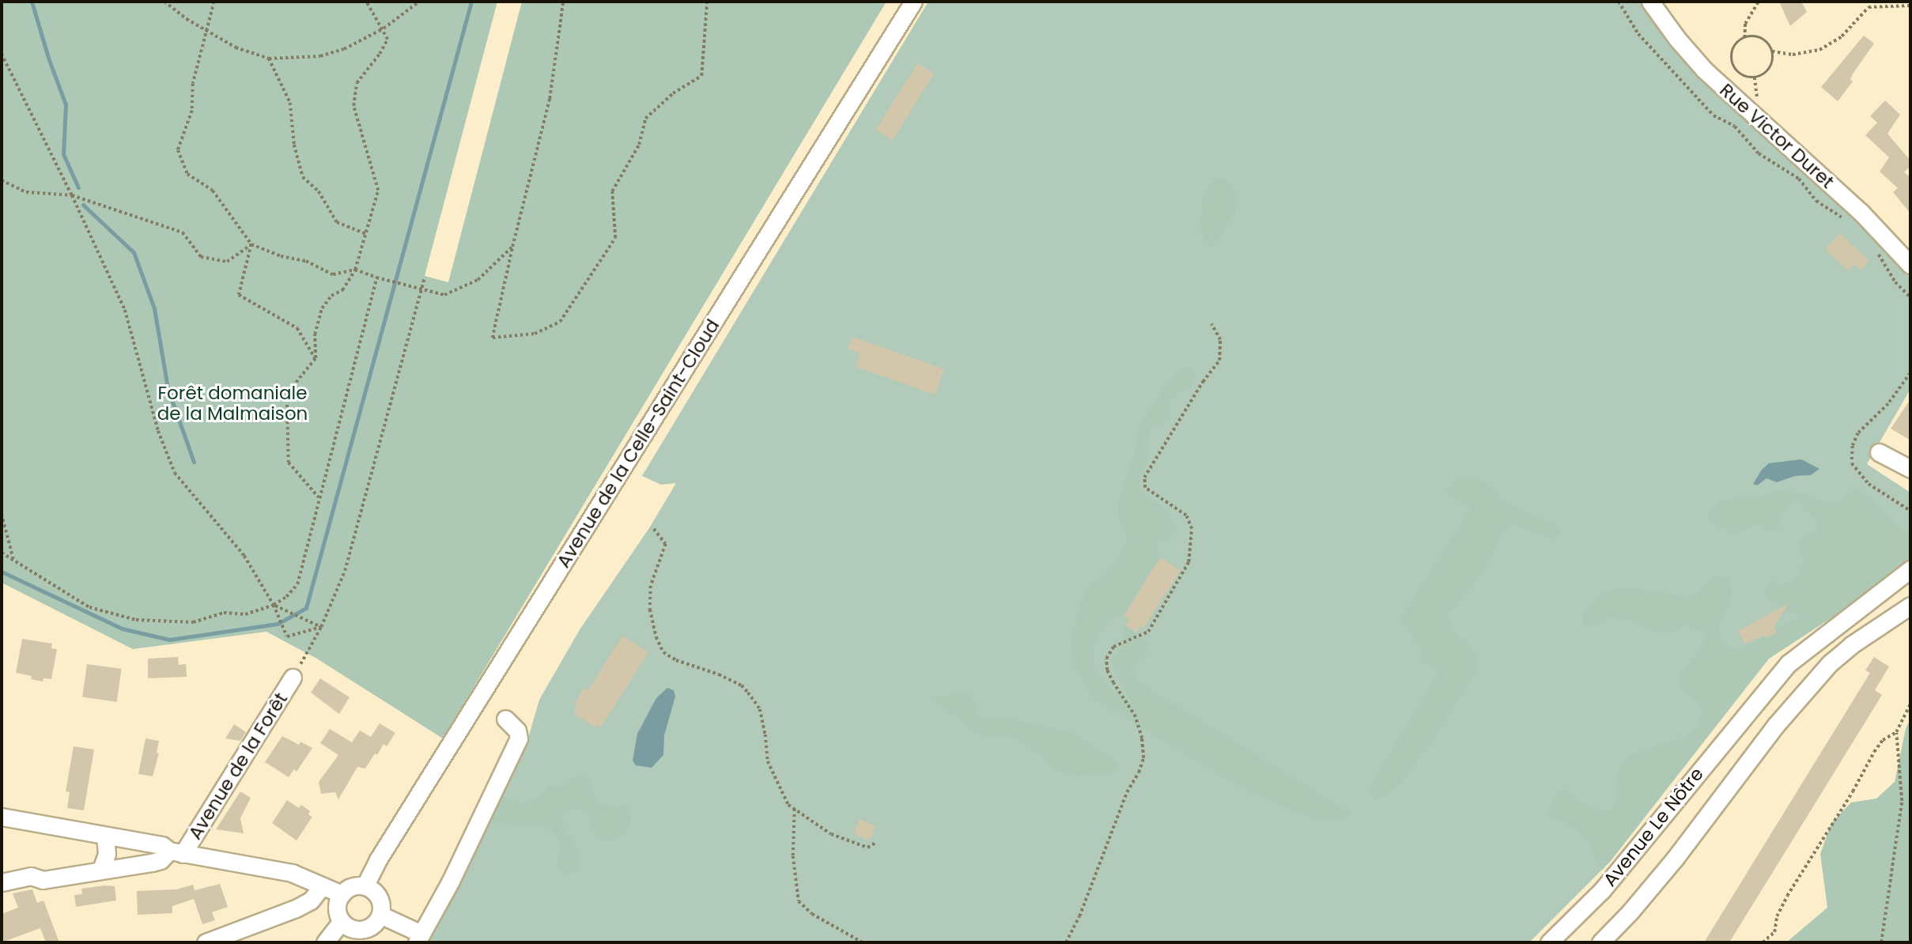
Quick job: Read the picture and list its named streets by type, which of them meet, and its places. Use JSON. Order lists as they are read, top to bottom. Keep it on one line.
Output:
{"streets":{"street":["Rue Victor Duret","Avenue de la Celle-Saint-Cloud","Avenue de la Forêt","Avenue Le Nôtre"]},"parks":["Forêt domaniale de la Malmaison"]}
